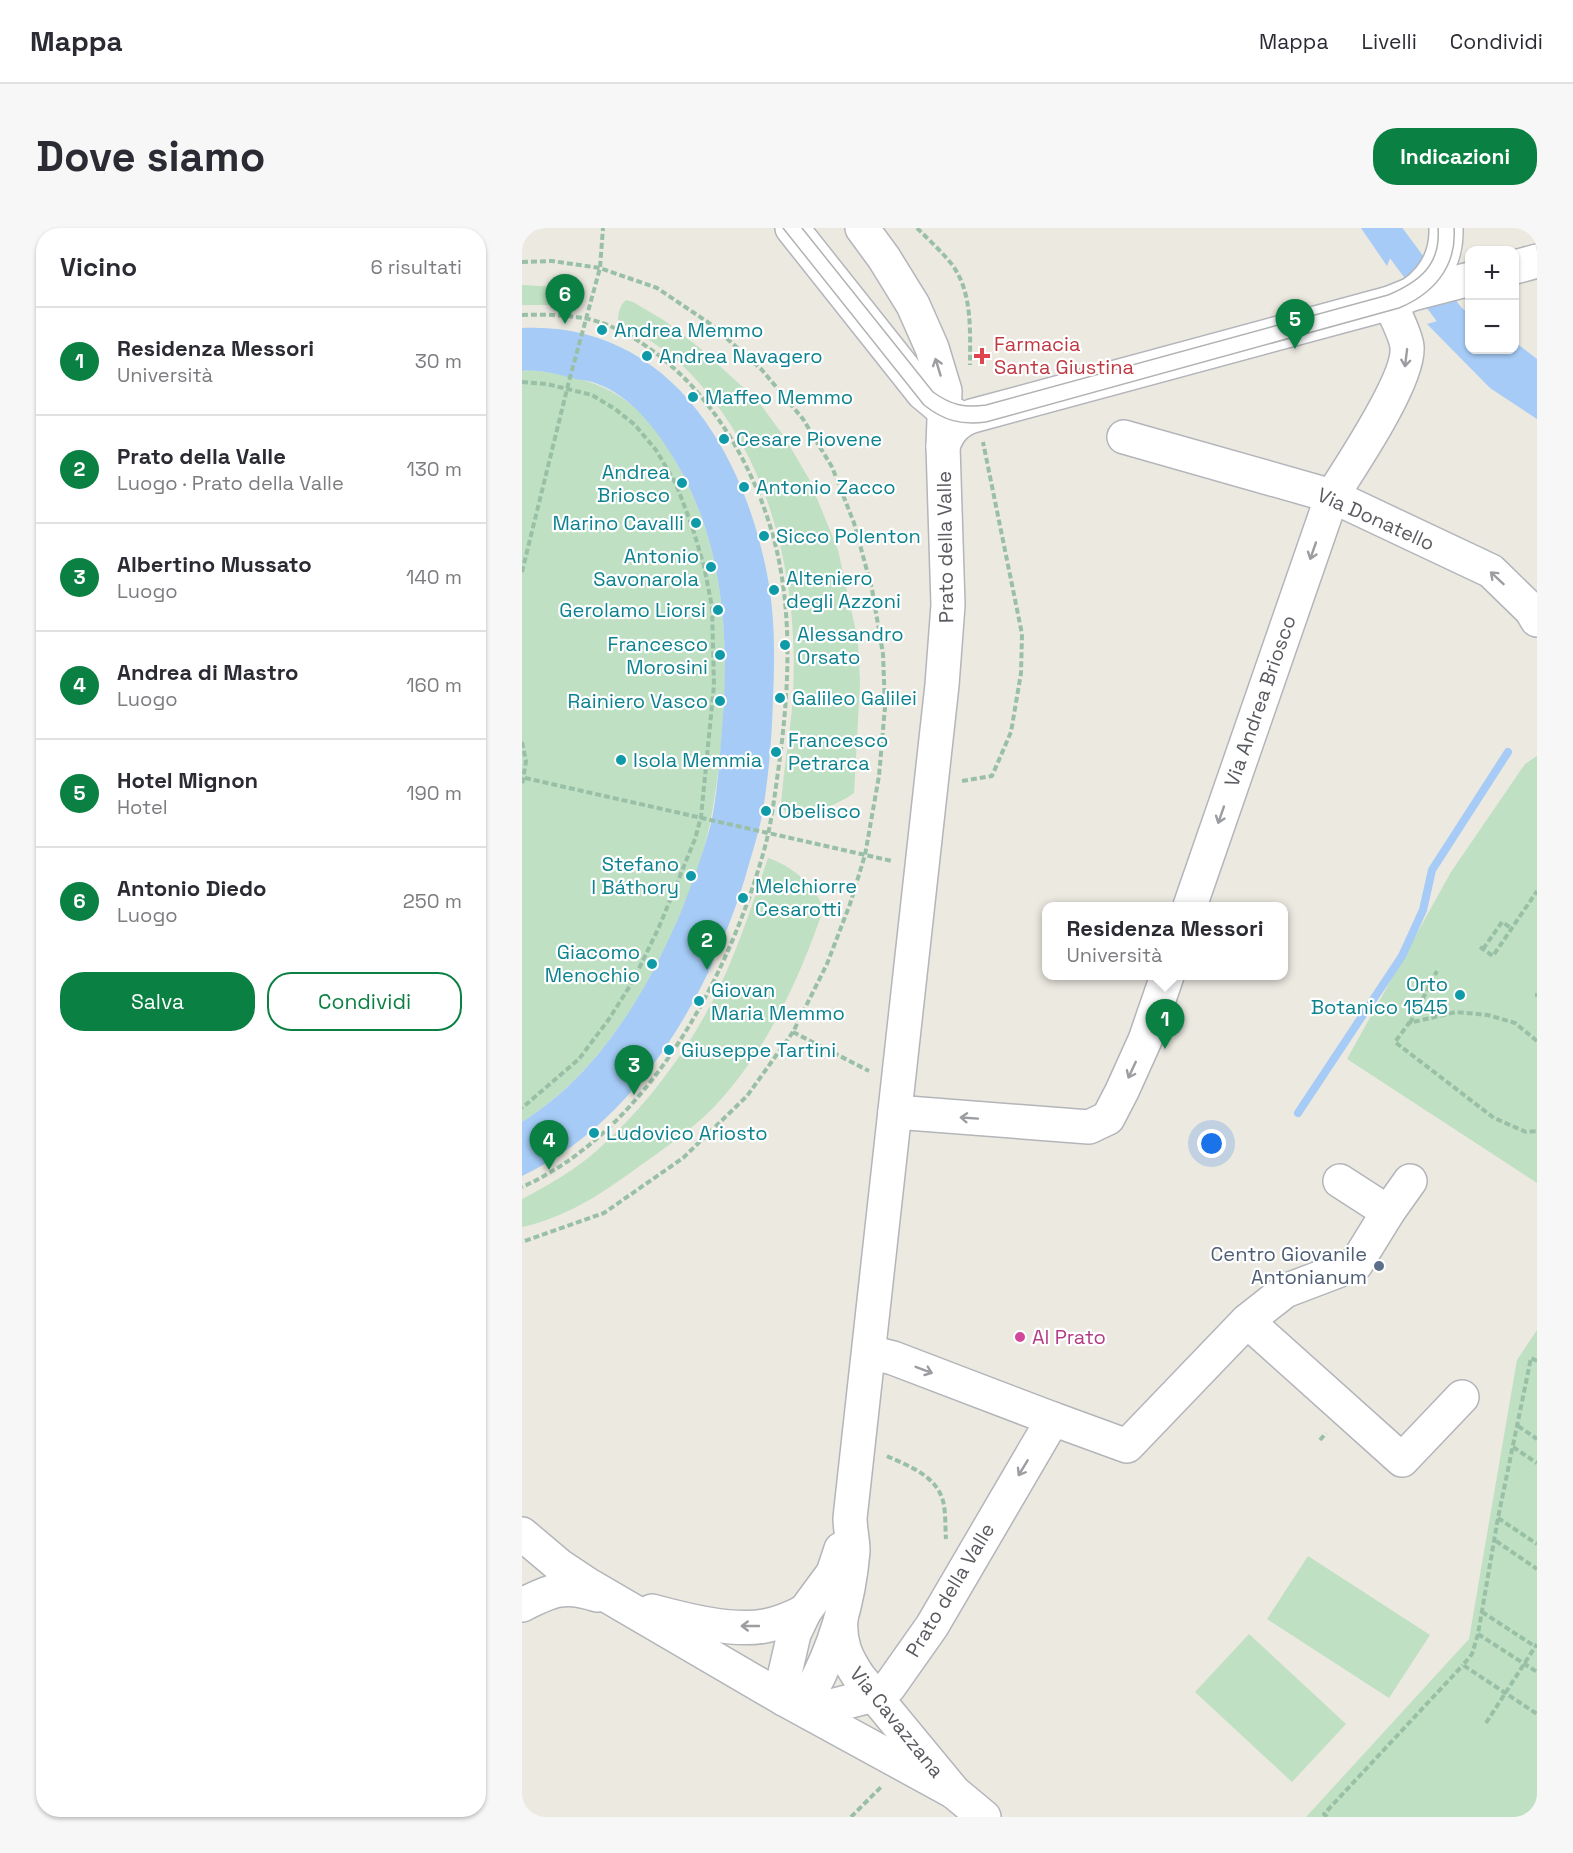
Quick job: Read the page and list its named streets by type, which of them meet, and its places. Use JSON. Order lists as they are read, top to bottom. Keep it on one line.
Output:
{"streets":{"street":["Via Donatello","Prato della Valle","Via Andrea Briosco","Via Cavazzana"]},"crossings":[["Via Donatello","Via Andrea Briosco"],["Prato della Valle","Via Cavazzana"]],"one_way":["Via Donatello","Via Andrea Briosco"],"places":{"other":["Andrea Memmo","Andrea Navagero","Maffeo Memmo","Cesare Piovene","Andrea Briosco","Antonio Zacco","Marino Cavalli","Sicco Polenton","Antonio Savonarola","Alteniero degli Azzoni","Gerolamo Liorsi","Alessandro Orsato","Francesco Morosini","Galileo Galilei","Rainiero Vasco","Francesco Petrarca","Isola Memmia","Obelisco","Stefano I Báthory","Melchiorre Cesarotti","Giacomo Menochio","Orto Botanico 1545","Giovan Maria Memmo","Giuseppe Tartini","Ludovico Ariosto","Centro Giovanile Antonianum","Al Prato"],"health":["Farmacia Santa Giustina"]},"page":{"header":"Mappa","nav":["Mappa","Livelli","Condividi"],"buttons":["Indicazioni",["Salva","Condividi"]],"title":"Dove siamo","heading":["Vicino","6 risultati"],"map_buttons":["+","−"],"pins":["6","5","2","1","3","4"],"list":[{"mark":"1","name":"Residenza Messori","note":"Università","value":"30 m"},{"mark":"2","name":"Prato della Valle","note":"Luogo · Prato della Valle","value":"130 m"},{"mark":"3","name":"Albertino Mussato","note":"Luogo","value":"140 m"},{"mark":"4","name":"Andrea di Mastro","note":"Luogo","value":"160 m"},{"mark":"5","name":"Hotel Mignon","note":"Hotel","value":"190 m"},{"mark":"6","name":"Antonio Diedo","note":"Luogo","value":"250 m"}],"popup":["Residenza Messori","Università"]}}
